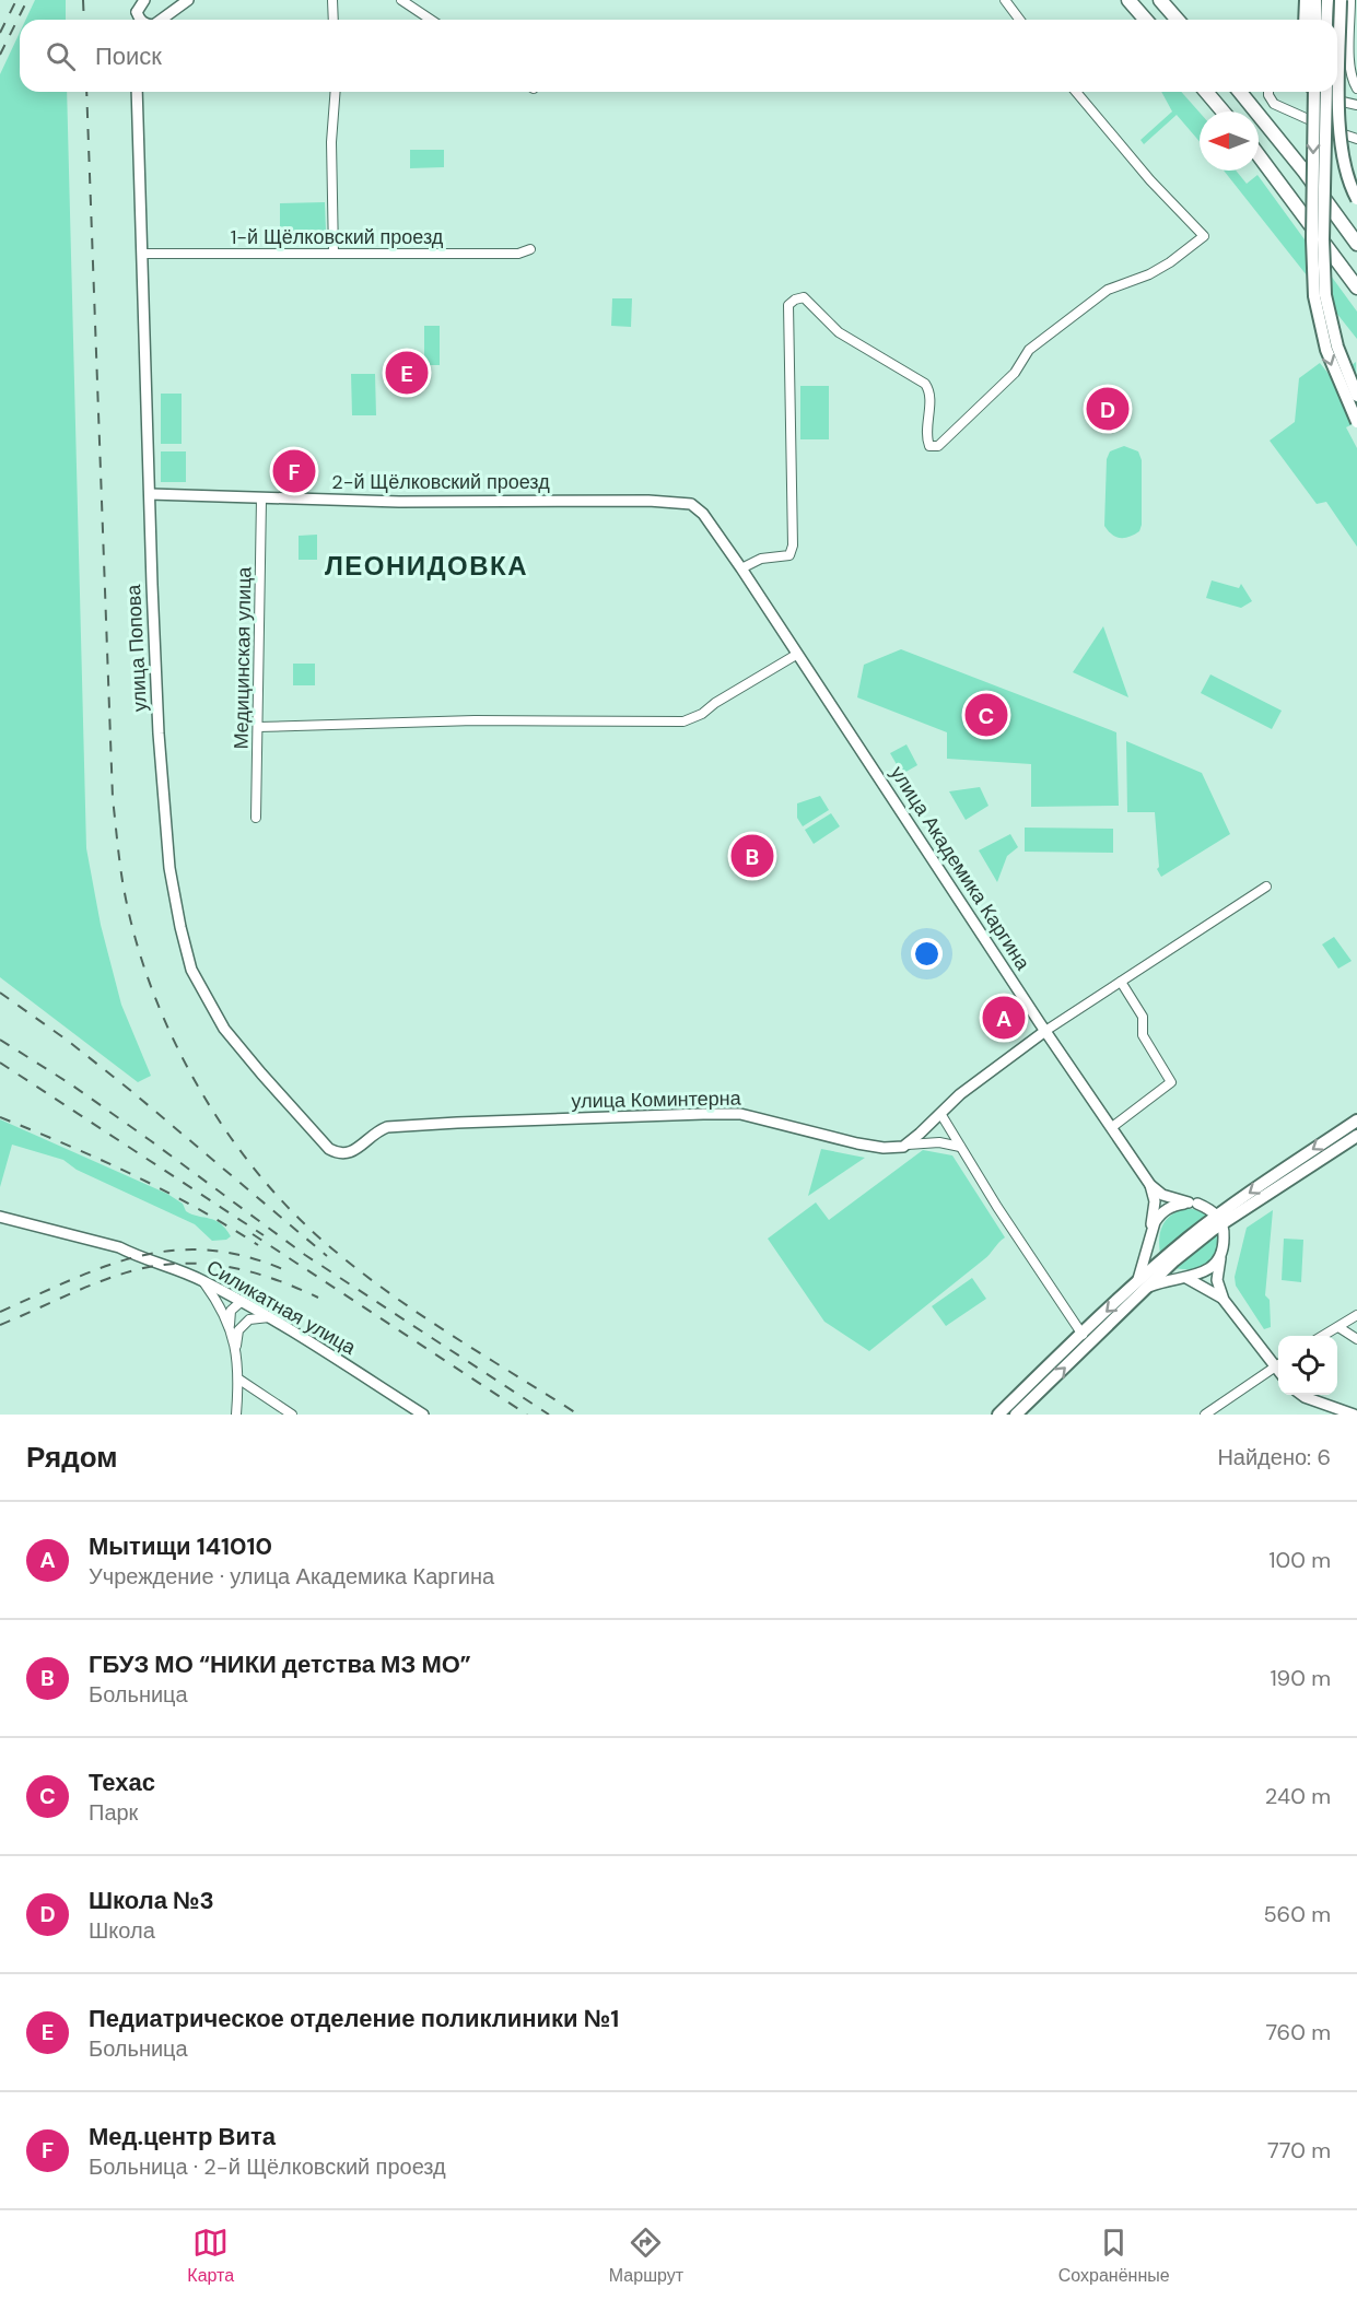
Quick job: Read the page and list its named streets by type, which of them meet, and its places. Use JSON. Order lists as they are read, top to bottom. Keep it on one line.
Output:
{"streets":{"street":["1-й Щёлковский проезд","2-й Щёлковский проезд","улица Попова","Медицинская улица","улица Академика Каргина","улица Коминтерна","Силикатная улица"]},"crossings":[["1-й Щёлковский проезд","улица Попова"],["2-й Щёлковский проезд","улица Попова"],["2-й Щёлковский проезд","Медицинская улица"],["2-й Щёлковский проезд","улица Академика Каргина"],["улица Попова","улица Коминтерна"]],"districts":["ЛЕОНИДОВКА"],"north":"left","page":{"search":"Поиск","pins":["E","D","F","C","B","A"],"heading":["Рядом","Найдено: 6"],"list":[{"mark":"A","name":"Мытищи 141010","note":"Учреждение · улица Академика Каргина","value":"100 m"},{"mark":"B","name":"ГБУЗ МО “НИКИ детства МЗ МО”","note":"Больница","value":"190 m"},{"mark":"C","name":"Техас","note":"Парк","value":"240 m"},{"mark":"D","name":"Школа №3","note":"Школа","value":"560 m"},{"mark":"E","name":"Педиатрическое отделение поликлиники №1","note":"Больница","value":"760 m"},{"mark":"F","name":"Мед.центр Вита","note":"Больница · 2-й Щёлковский проезд","value":"770 m"}],"nav":["Карта","Маршрут","Сохранённые"]}}
